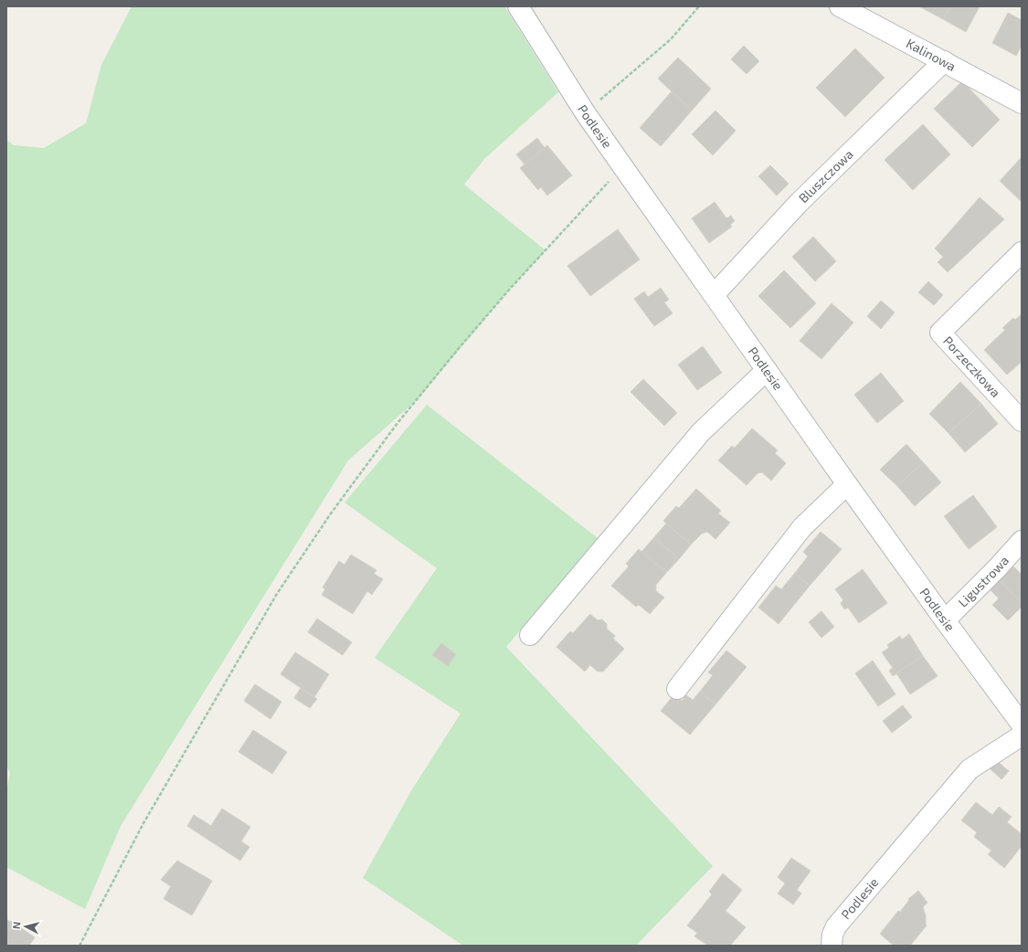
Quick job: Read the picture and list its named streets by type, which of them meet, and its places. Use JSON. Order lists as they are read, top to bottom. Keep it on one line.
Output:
{"streets":{"street":["Kalinowa","Podlesie","Bluszczowa","Porzeczkowa","Ligustrowa"]},"crossings":[["Kalinowa","Bluszczowa"],["Podlesie","Bluszczowa"],["Podlesie","Ligustrowa"]],"north":"left"}
